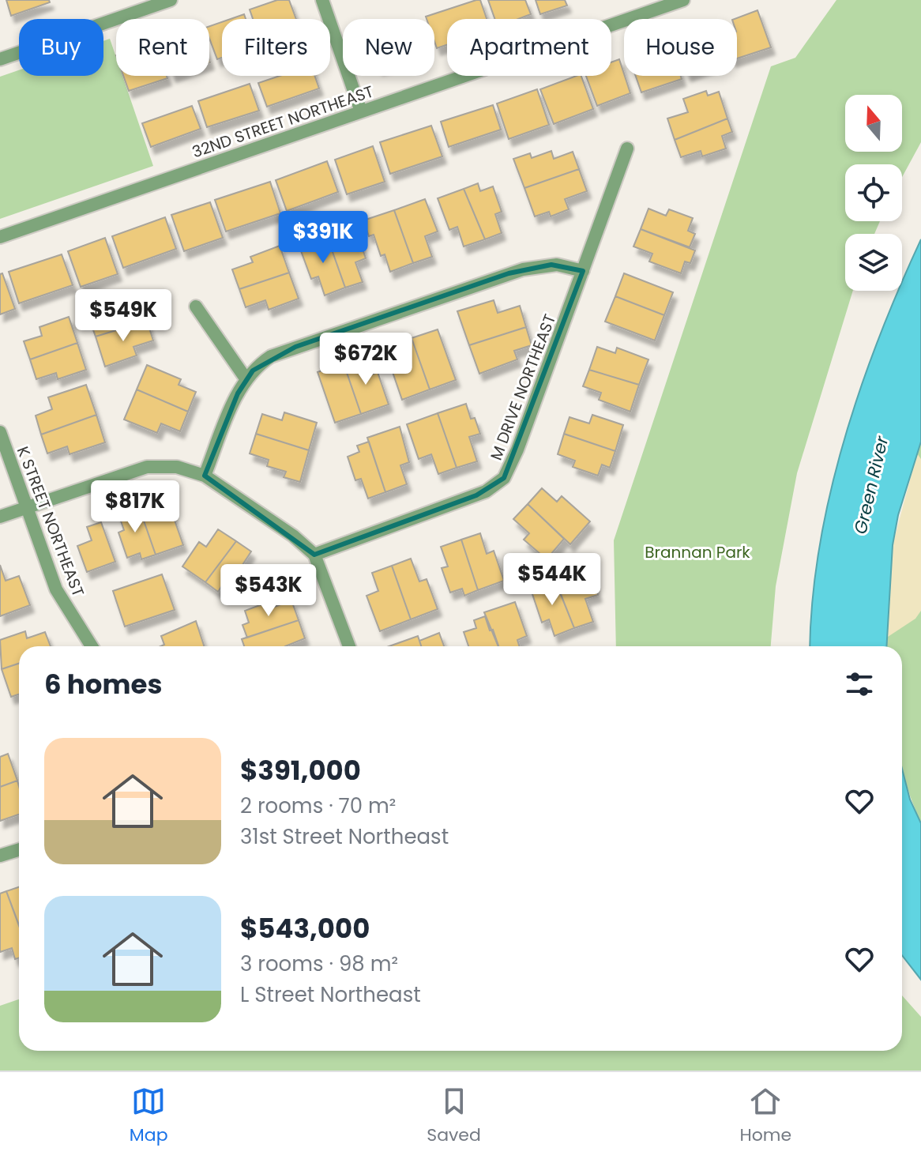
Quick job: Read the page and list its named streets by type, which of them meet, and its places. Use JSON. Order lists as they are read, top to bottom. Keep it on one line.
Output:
{"streets":{"street":["32ND STREET NORTHEAST","M DRIVE NORTHEAST","K STREET NORTHEAST"]},"water":["Green River"],"parks":["Brannan Park"],"north":"top","page":{"chip":["Buy","Rent","Filters","New","Apartment","House"],"price":["$391K","$549K","$672K","$817K","$544K","$543K"],"heading":"6 homes","list":[{"name":"$391,000","note":"2 rooms · 70 m² · 31st Street Northeast"},{"name":"$543,000","note":"3 rooms · 98 m² · L Street Northeast"}],"tabs":["Map","Saved","Home"]}}
